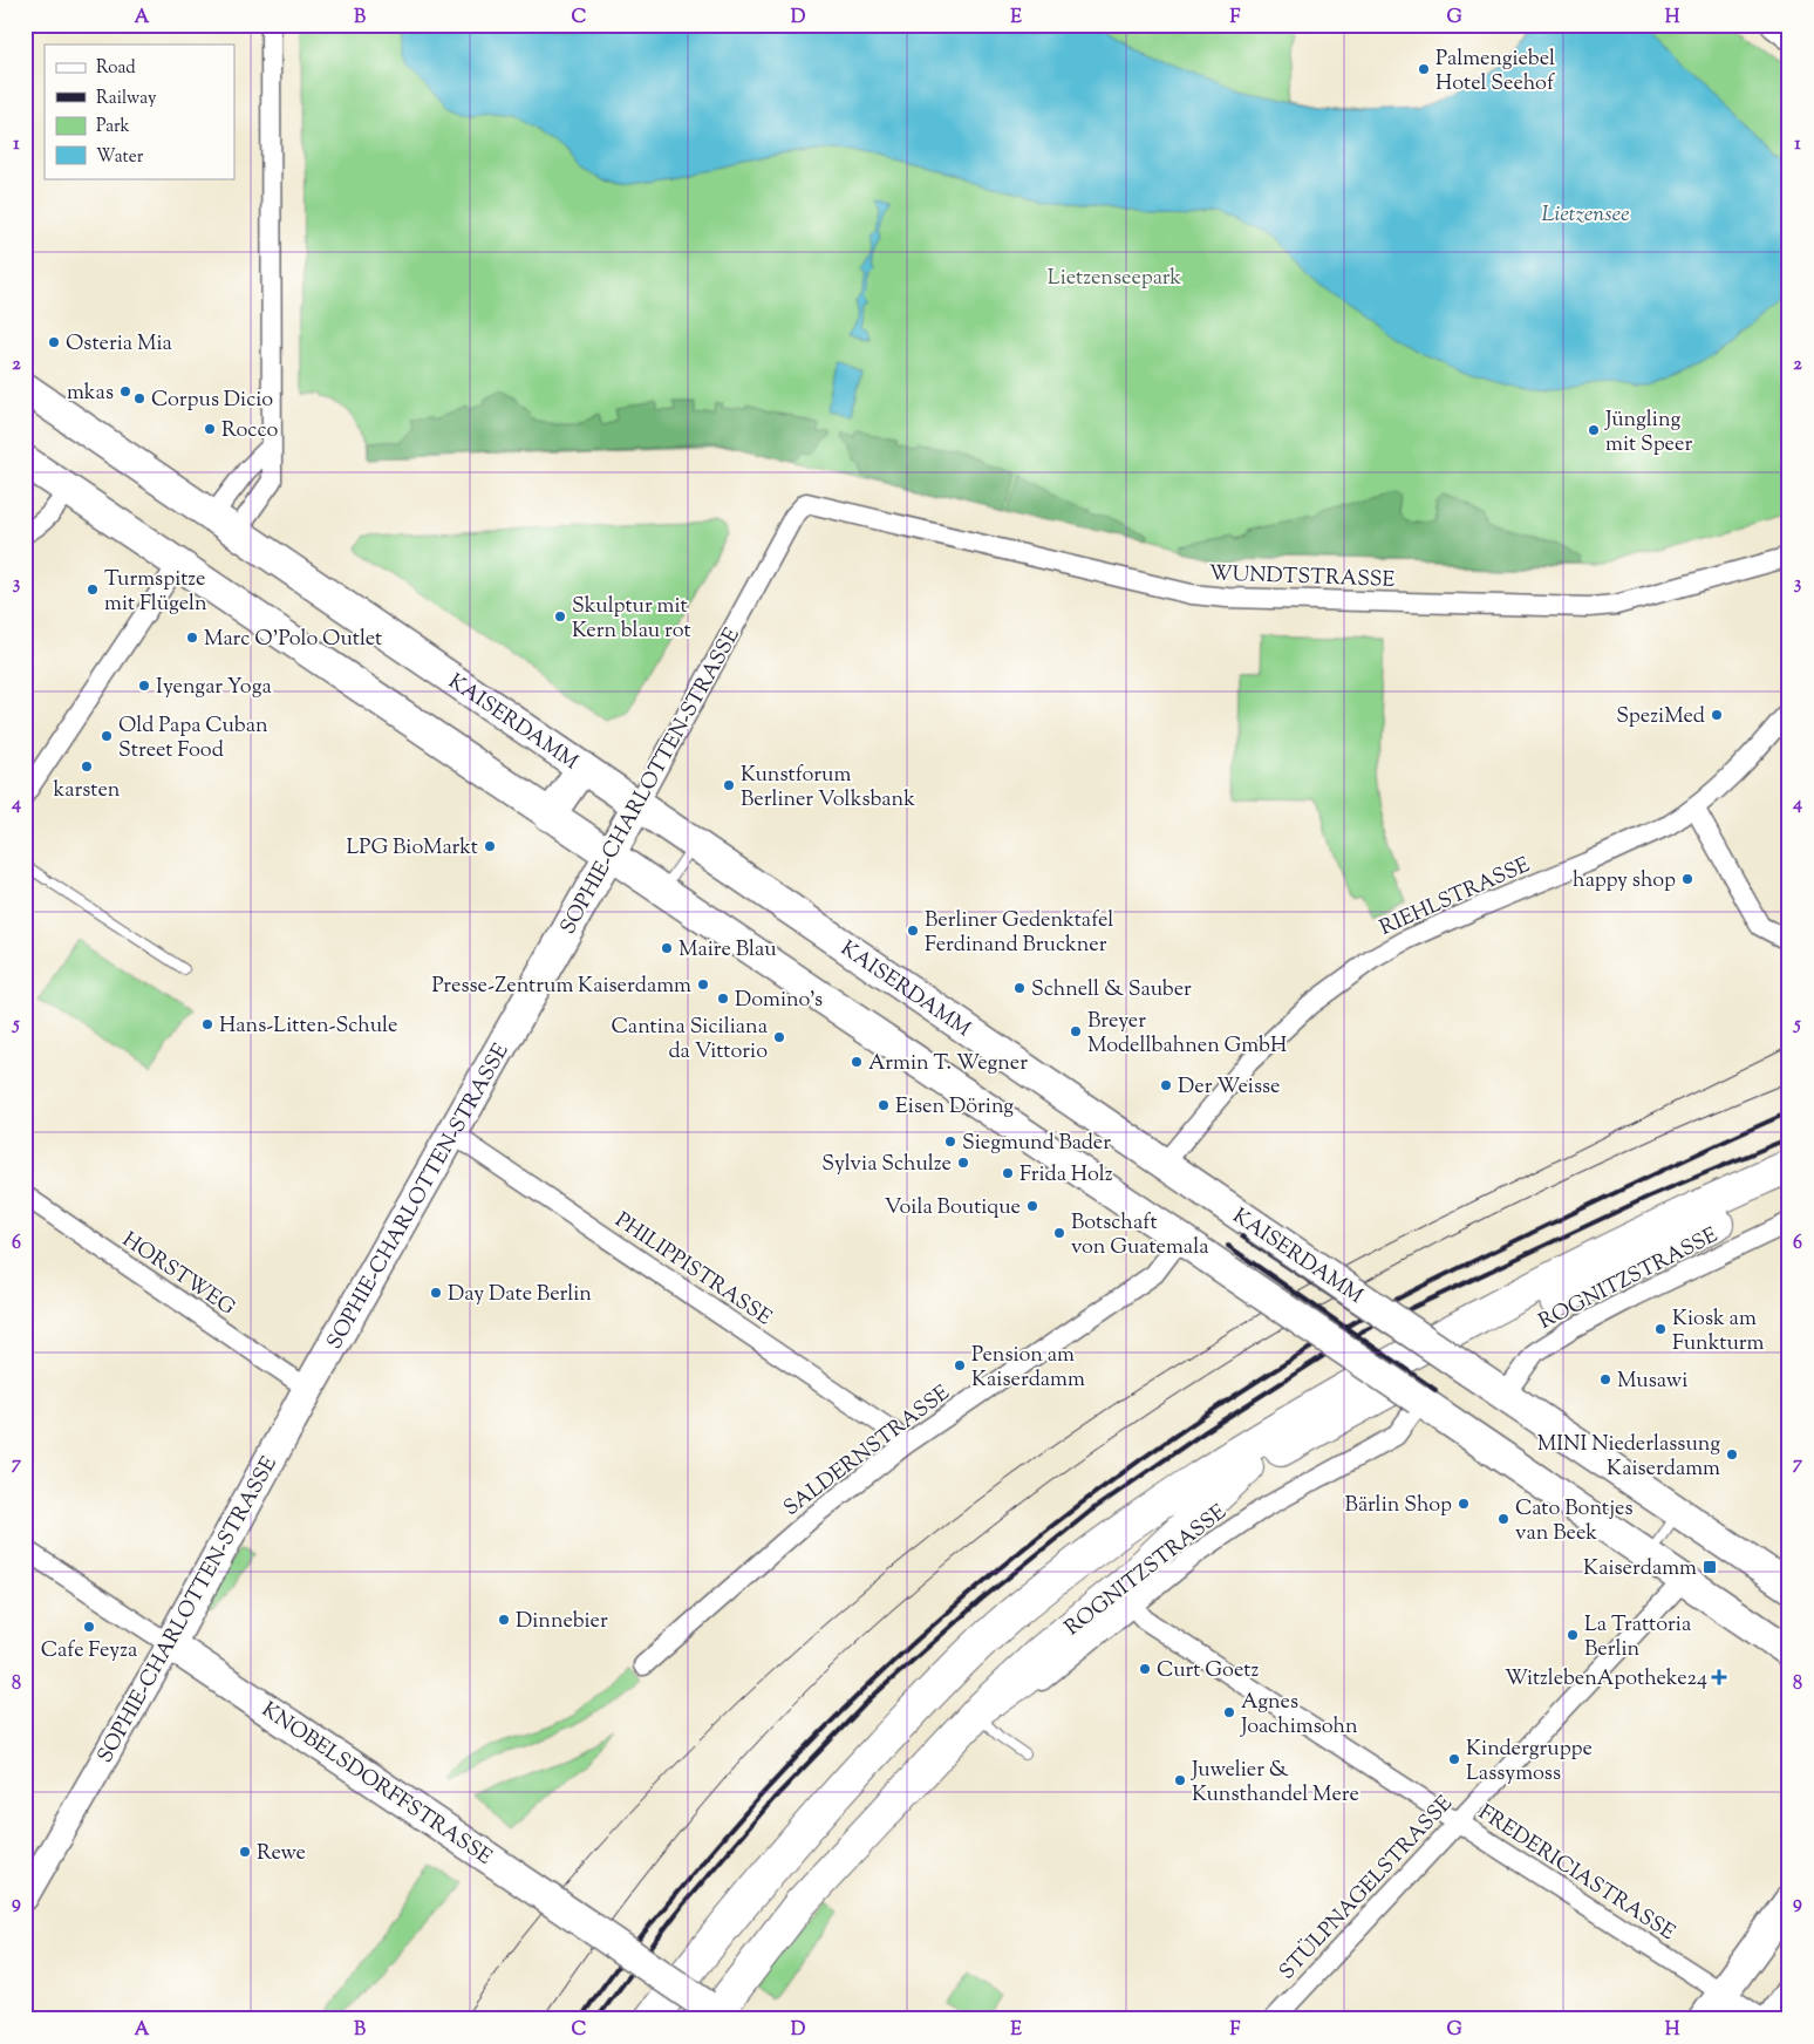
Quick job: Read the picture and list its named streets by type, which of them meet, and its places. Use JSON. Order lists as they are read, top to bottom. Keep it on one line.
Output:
{"streets":{"main road":["KAISERDAMM","SOPHIE-CHARLOTTEN-STRASSE","KNOBELSDORFFSTRASSE"],"street":["WUNDTSTRASSE","RIEHLSTRASSE","PHILIPPISTRASSE","HORSTWEG","ROGNITZSTRASSE","SALDERNSTRASSE","FREDERICIASTRASSE","STÜLPNAGELSTRASSE"]},"crossings":[["WUNDTSTRASSE","SOPHIE-CHARLOTTEN-STRASSE"],["KAISERDAMM","SOPHIE-CHARLOTTEN-STRASSE"],["KAISERDAMM","RIEHLSTRASSE"],["KAISERDAMM","ROGNITZSTRASSE"],["SOPHIE-CHARLOTTEN-STRASSE","PHILIPPISTRASSE"],["SOPHIE-CHARLOTTEN-STRASSE","HORSTWEG"],["SOPHIE-CHARLOTTEN-STRASSE","KNOBELSDORFFSTRASSE"],["PHILIPPISTRASSE","SALDERNSTRASSE"],["ROGNITZSTRASSE","FREDERICIASTRASSE"],["FREDERICIASTRASSE","STÜLPNAGELSTRASSE"]],"water":["Lietzensee"],"parks":["Lietzenseepark"],"places":{"other":["Palmengiebel Hotel Seehof","Osteria Mia","mkas","Corpus Dicio","Rocco","Jüngling mit Speer","Turmspitze mit Flügeln","Skulptur mit Kern blau rot","Marc O'Polo Outlet","Iyengar Yoga","SpeziMed","Old Papa Cuban Street Food","karsten","Kunstforum Berliner Volksbank","LPG BioMarkt","happy shop","Berliner Gedenktafel Ferdinand Bruckner","Maire Blau","Presse-Zentrum Kaiserdamm","Schnell & Sauber","Domino's","Hans-Litten-Schule","Breyer Modellbahnen GmbH","Cantina Siciliana da Vittorio","Armin T. Wegner","Der Weisse","Eisen Döring","Siegmund Bader","Sylvia Schulze","Frida Holz","Voila Boutique","Botschaft von Guatemala","Day Date Berlin","Kiosk am Funkturm","Pension am Kaiserdamm","Musawi","MINI Niederlassung Kaiserdamm","Bärlin Shop","Cato Bontjes van Beek","Dinnebier","Cafe Feyza","La Trattoria Berlin","Curt Goetz","Agnes Joachimsohn","Kindergruppe Lassymoss","Juwelier & Kunsthandel Mere","Rewe"],"transit":["Kaiserdamm"],"health":["WitzlebenApotheke24"]},"legend":["Road","Railway","Park","Water"],"grid":{"columns":["A","B","C","D","E","F","G","H"],"rows":["1","2","3","4","5","6","7","8","9"]}}
